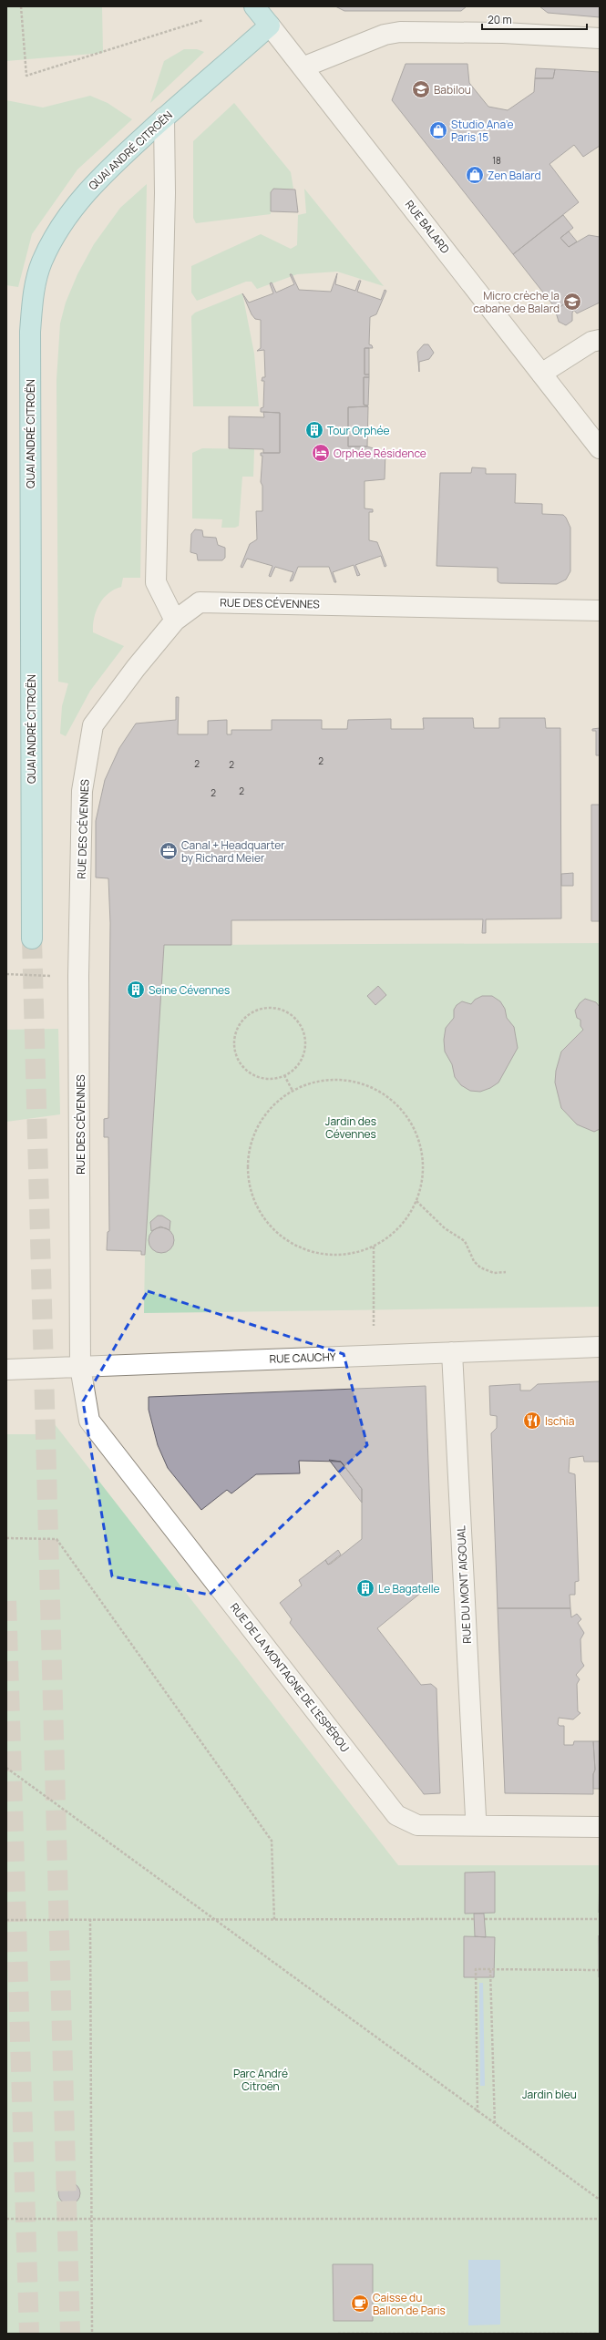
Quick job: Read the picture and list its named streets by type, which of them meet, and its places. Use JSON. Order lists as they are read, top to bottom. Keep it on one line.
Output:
{"streets":{"main road":["QUAI ANDRÉ CITROËN","RUE BALARD"],"street":["RUE DES CÉVENNES","RUE CAUCHY","RUE DU MONT AIGOUAL","RUE DE LA MONTAGNE DE L'ESPÉROU"]},"crossings":[["QUAI ANDRÉ CITROËN","RUE BALARD"],["RUE DES CÉVENNES","RUE CAUCHY"],["RUE DES CÉVENNES","RUE DE LA MONTAGNE DE L'ESPÉROU"],["RUE CAUCHY","RUE DU MONT AIGOUAL"],["RUE CAUCHY","RUE DE LA MONTAGNE DE L'ESPÉROU"]],"parks":["Jardin des Cévennes","Parc André Citroën","Jardin bleu"],"places":{"school or university":["Babilou","Micro crèche la cabane de Balard"],"shop":["Studio Ana’e Paris 15","Zen Balard"],"building":["Tour Orphée","Seine Cévennes","Le Bagatelle"],"hotel":["Orphée Résidence"],"office":["Canal + Headquarter by Richard Meier"],"restaurant":["Ischia"],"cafe":["Caisse du Ballon de Paris"]},"house_numbers":["18","2","2","2","2","2"],"scale_bar":"20 m"}
